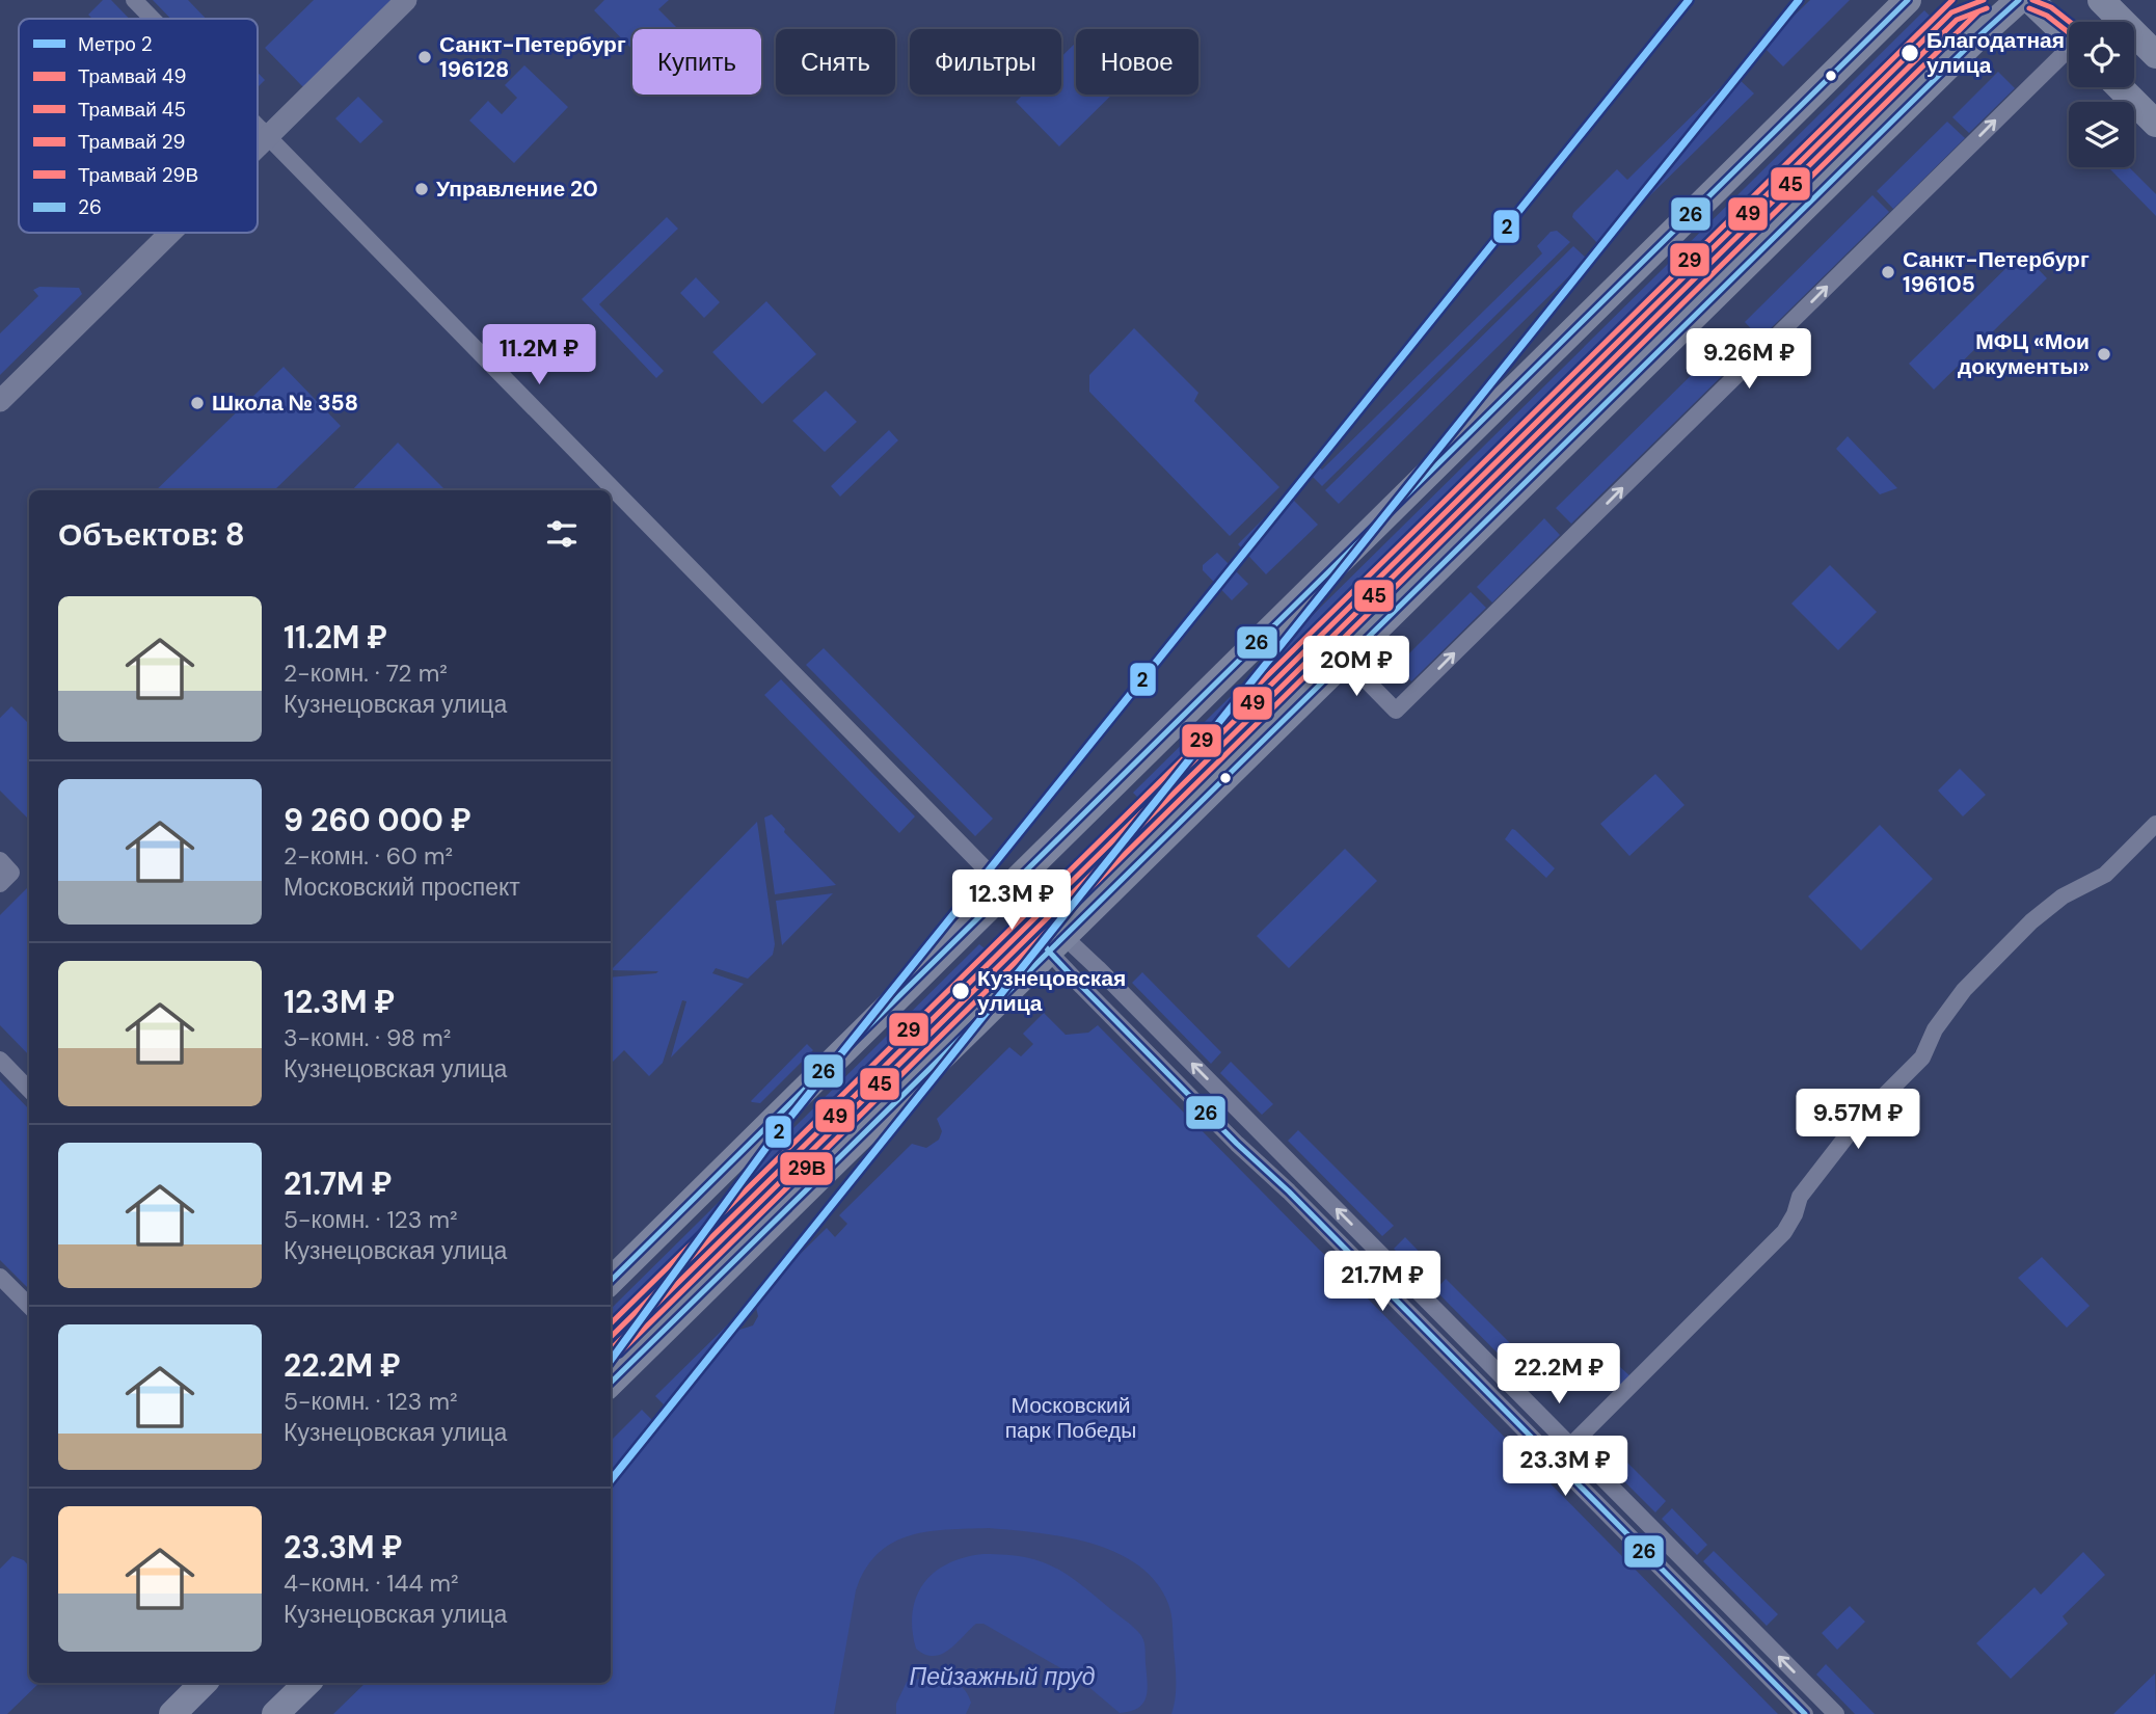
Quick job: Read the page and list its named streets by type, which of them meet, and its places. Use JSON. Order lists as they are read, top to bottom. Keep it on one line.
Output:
{"water":["Пейзажный пруд"],"parks":["Московский парк Победы"],"places":["Благодатная улица","Санкт-Петербург 196128","Управление 20","Санкт-Петербург 196105","МФЦ «Мои документы»","Школа № 358","Кузнецовская улица"],"lines":["metro line 2","tram line 49","tram line 29","transit line 26","tram line 45","tram line 29В"],"legend":["Метро 2","Трамвай 49","Трамвай 45","Трамвай 29","Трамвай 29В","26"],"page":{"chip":["Купить","Снять","Фильтры","Новое"],"price":["11.2M ₽","9.26M ₽","20M ₽","12.3M ₽","9.57M ₽","21.7M ₽","22.2M ₽","23.3M ₽"],"heading":"Объектов: 8","list":[{"name":"11.2M ₽","note":"2-комн. · 72 m² · Кузнецовская улица"},{"name":"9 260 000 ₽","note":"2-комн. · 60 m² · Московский проспект"},{"name":"12.3M ₽","note":"3-комн. · 98 m² · Кузнецовская улица"},{"name":"21.7M ₽","note":"5-комн. · 123 m² · Кузнецовская улица"},{"name":"22.2M ₽","note":"5-комн. · 123 m² · Кузнецовская улица"},{"name":"23.3M ₽","note":"4-комн. · 144 m² · Кузнецовская улица"}]}}
